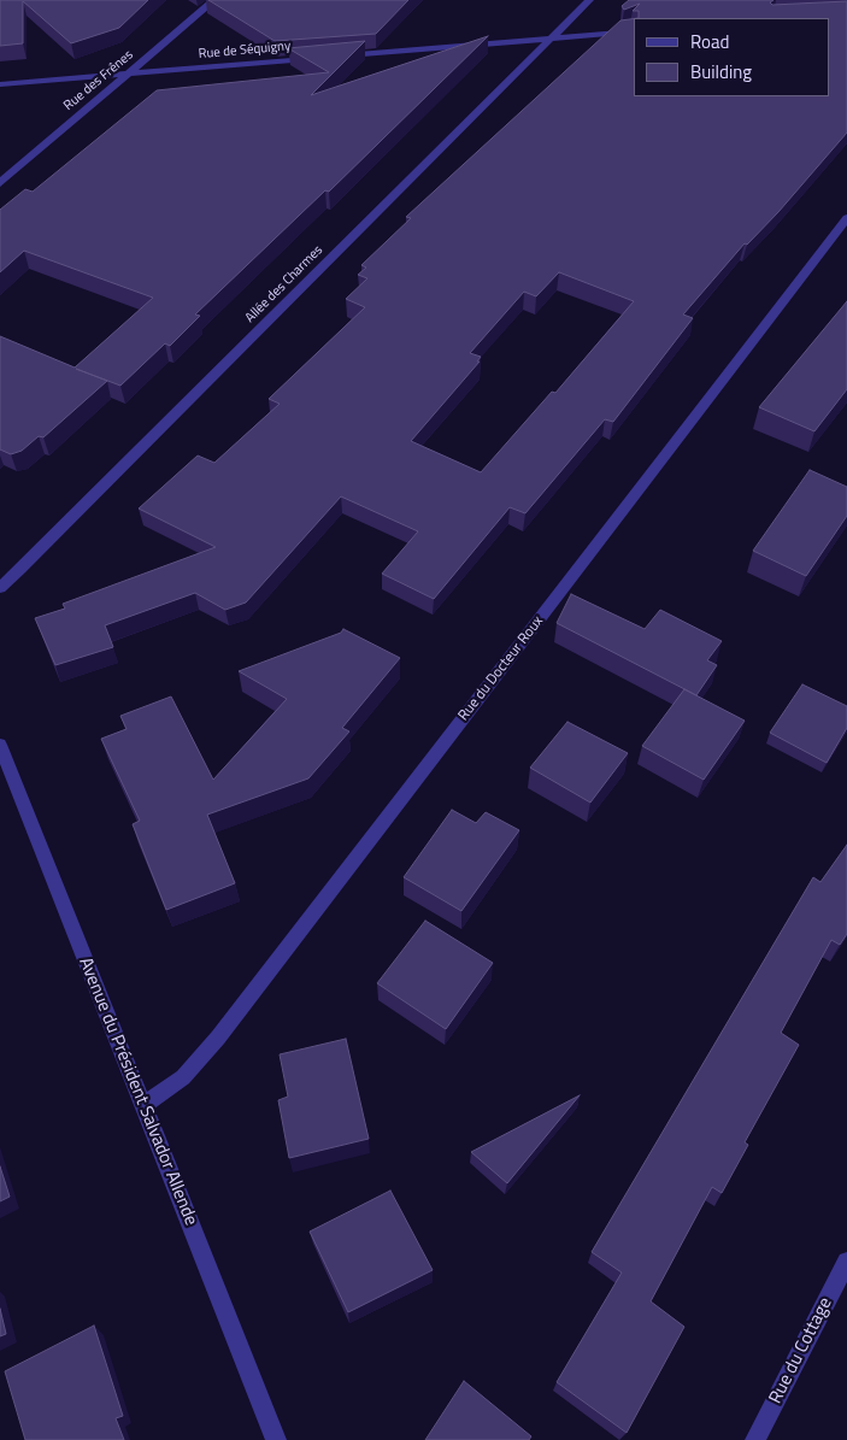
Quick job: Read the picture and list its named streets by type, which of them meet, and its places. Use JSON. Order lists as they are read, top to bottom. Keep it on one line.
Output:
{"streets":{"street":["Rue de Séquigny","Rue des Frênes","Allée des Charmes","Rue du Docteur Roux","Avenue du Président Salvador Allende","Rue du Cottage"]},"crossings":[["Rue de Séquigny","Rue des Frênes"],["Rue du Docteur Roux","Avenue du Président Salvador Allende"]],"legend":["Road","Building"]}
